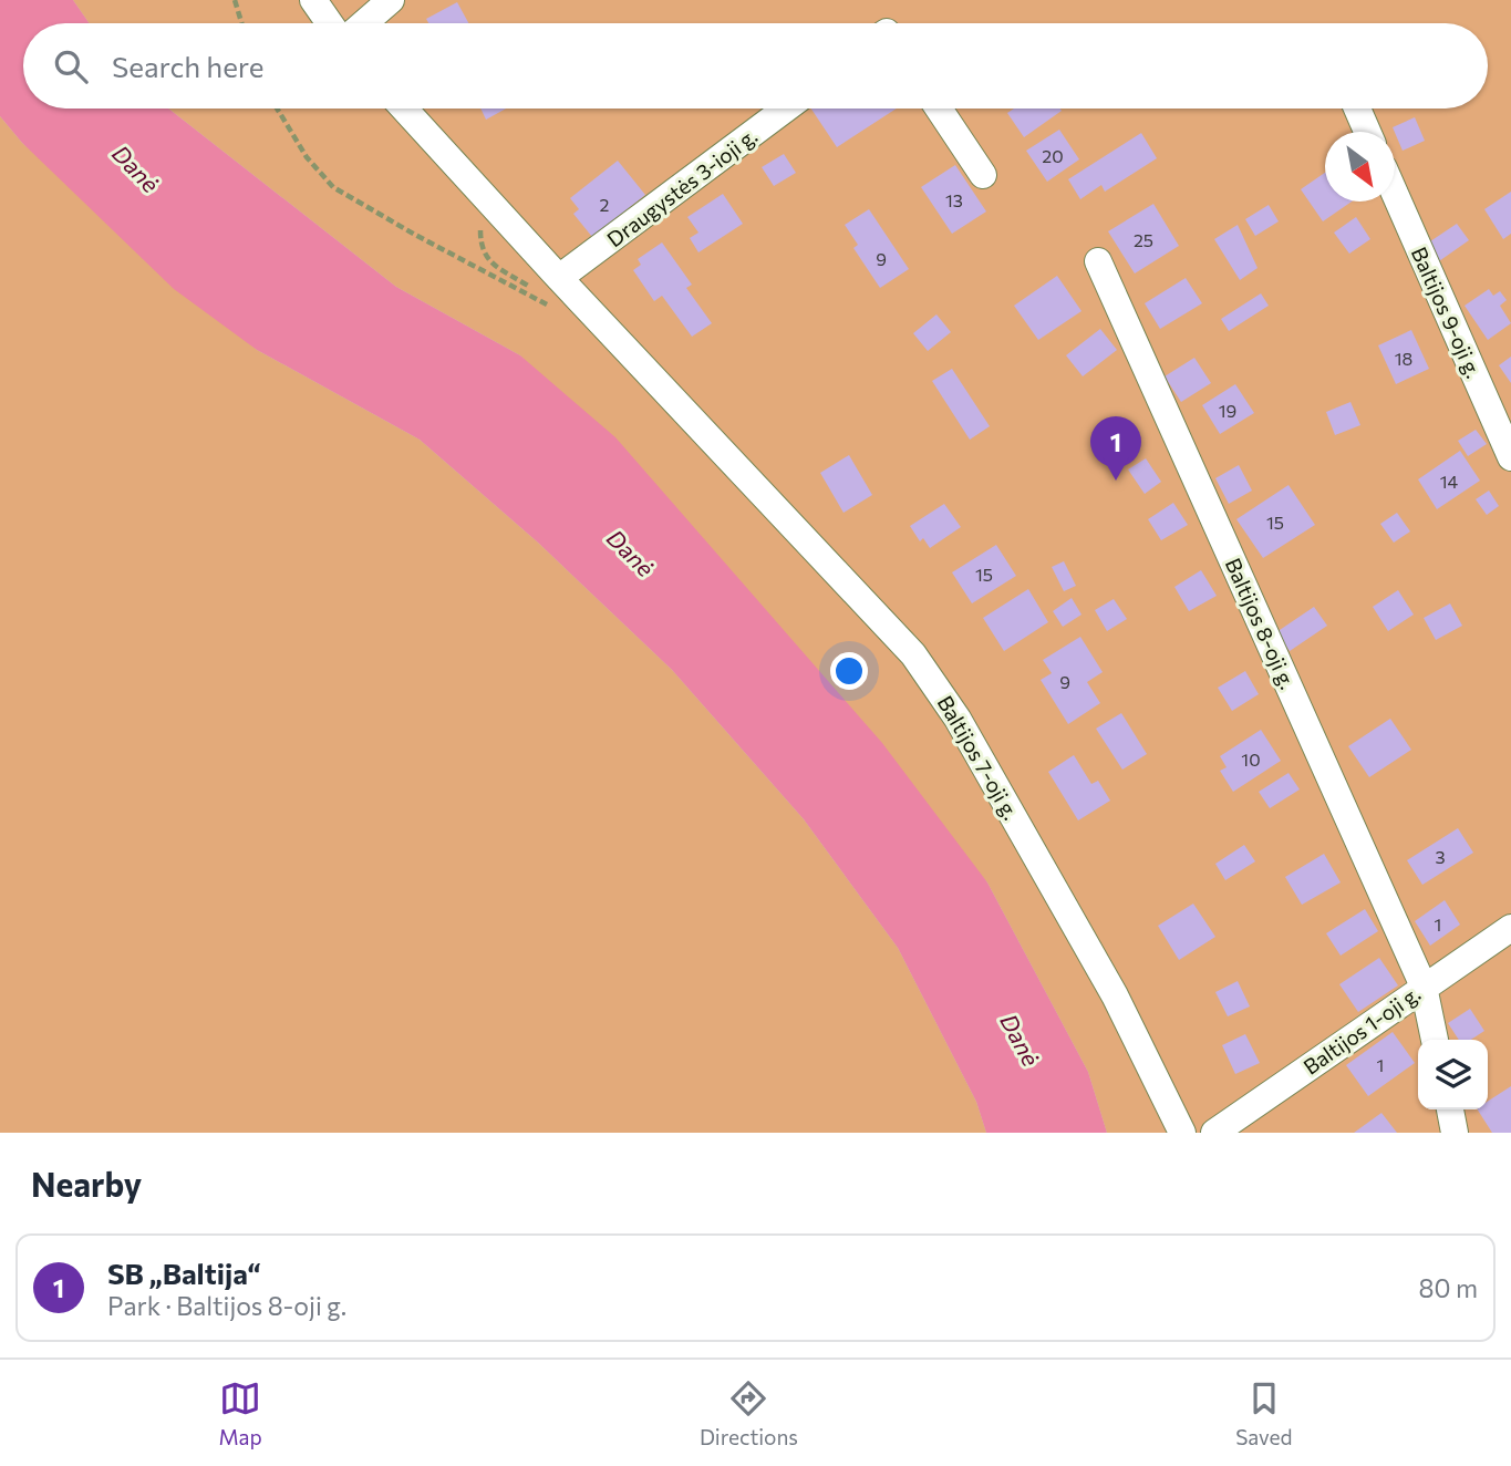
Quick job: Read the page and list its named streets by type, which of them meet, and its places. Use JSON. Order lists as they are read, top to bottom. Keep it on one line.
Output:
{"streets":{"street":["Draugystės 3-ioji g.","Baltijos 9-oji g.","Baltijos 8-oji g.","Baltijos 7-oji g.","Baltijos 1-oji g."]},"crossings":[["Draugystės 3-ioji g.","Baltijos 7-oji g."],["Baltijos 8-oji g.","Baltijos 1-oji g."]],"water":["Danė"],"house_numbers":["20","13","2","25","9","18","19","14","15","15","9","10","3","1","1"],"north":"bottom right","page":{"search":"Search here","pins":"1","heading":"Nearby","list":[{"mark":"1","name":"SB „Baltija“","note":"Park · Baltijos 8-oji g.","value":"80 m"}],"nav":["Map","Directions","Saved"]}}
